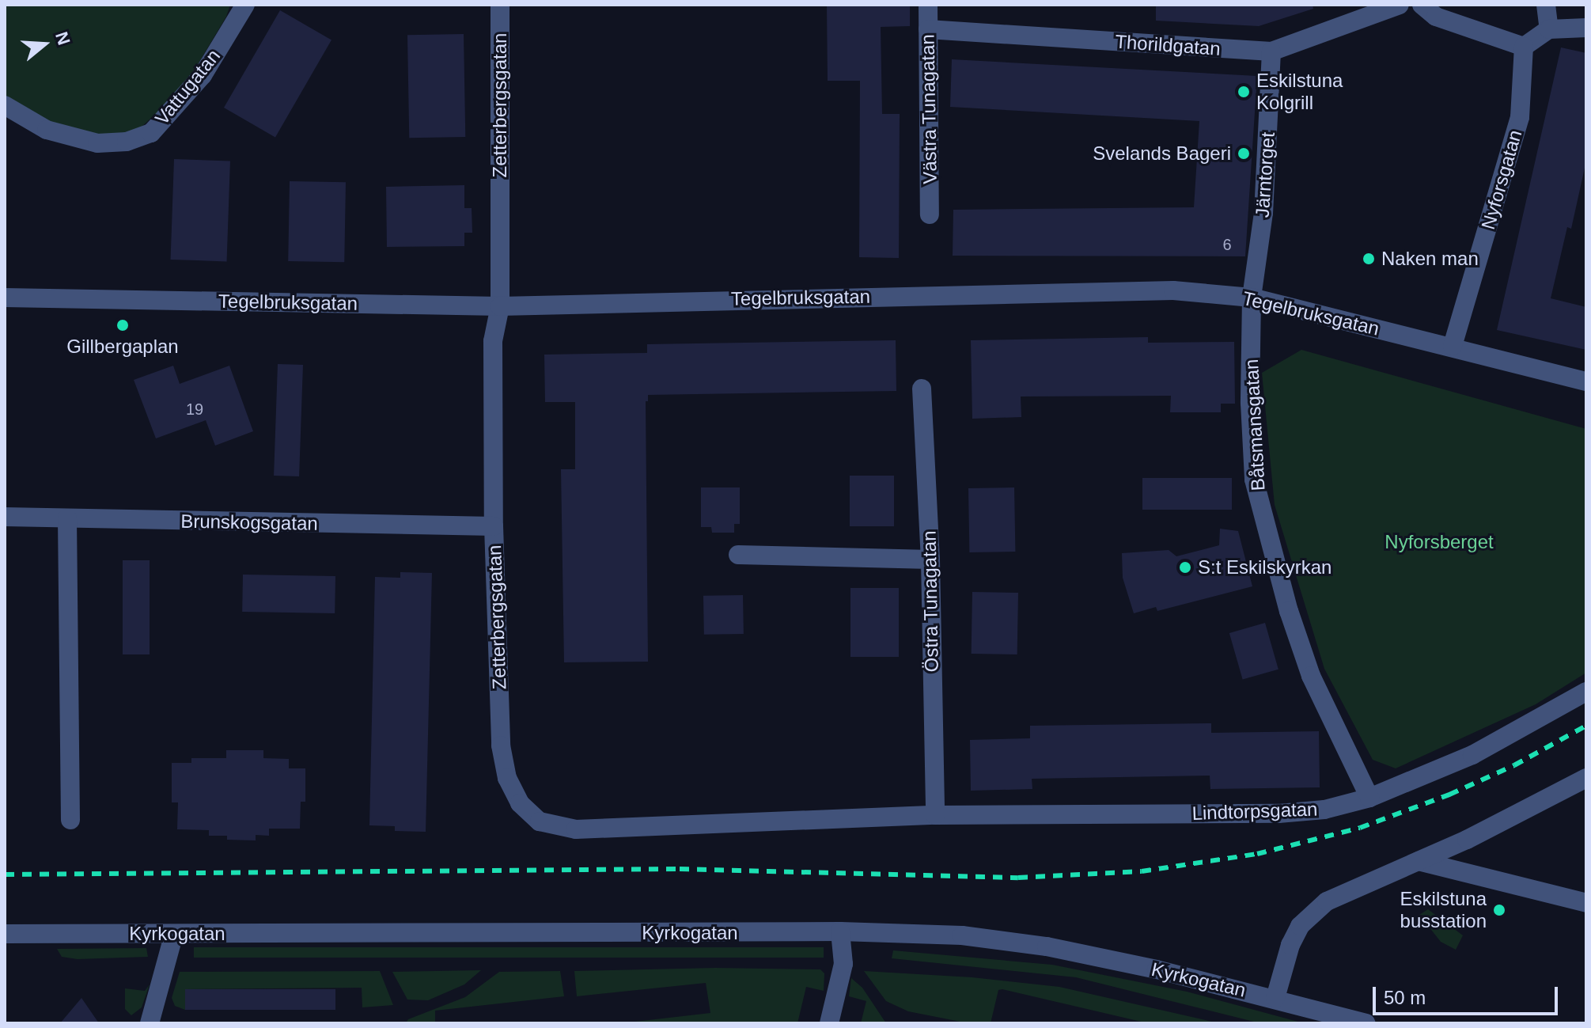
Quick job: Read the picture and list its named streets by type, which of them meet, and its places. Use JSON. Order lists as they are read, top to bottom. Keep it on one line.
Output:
{"streets":{"street":["Thorildgatan","Vattugatan","Zetterbergsgatan","Västra Tunagatan","Järntorget","Nyforsgatan","Tegelbruksgatan","Båtsmansgatan","Brunskogsgatan","Östra Tunagatan","Lindtorpsgatan","Kyrkogatan"]},"crossings":[["Thorildgatan","Västra Tunagatan"],["Thorildgatan","Järntorget"],["Zetterbergsgatan","Tegelbruksgatan"],["Zetterbergsgatan","Brunskogsgatan"],["Zetterbergsgatan","Östra Tunagatan"],["Zetterbergsgatan","Lindtorpsgatan"],["Järntorget","Tegelbruksgatan"],["Järntorget","Båtsmansgatan"],["Nyforsgatan","Tegelbruksgatan"],["Tegelbruksgatan","Båtsmansgatan"],["Båtsmansgatan","Lindtorpsgatan"],["Östra Tunagatan","Lindtorpsgatan"]],"parks":["Nyforsberget"],"places":["Eskilstuna Kolgrill","Svelands Bageri","Naken man","Gillbergaplan","S:t Eskilskyrkan","Eskilstuna busstation"],"house_numbers":["6","19"],"scale_bar":"50 m","north":"right"}
